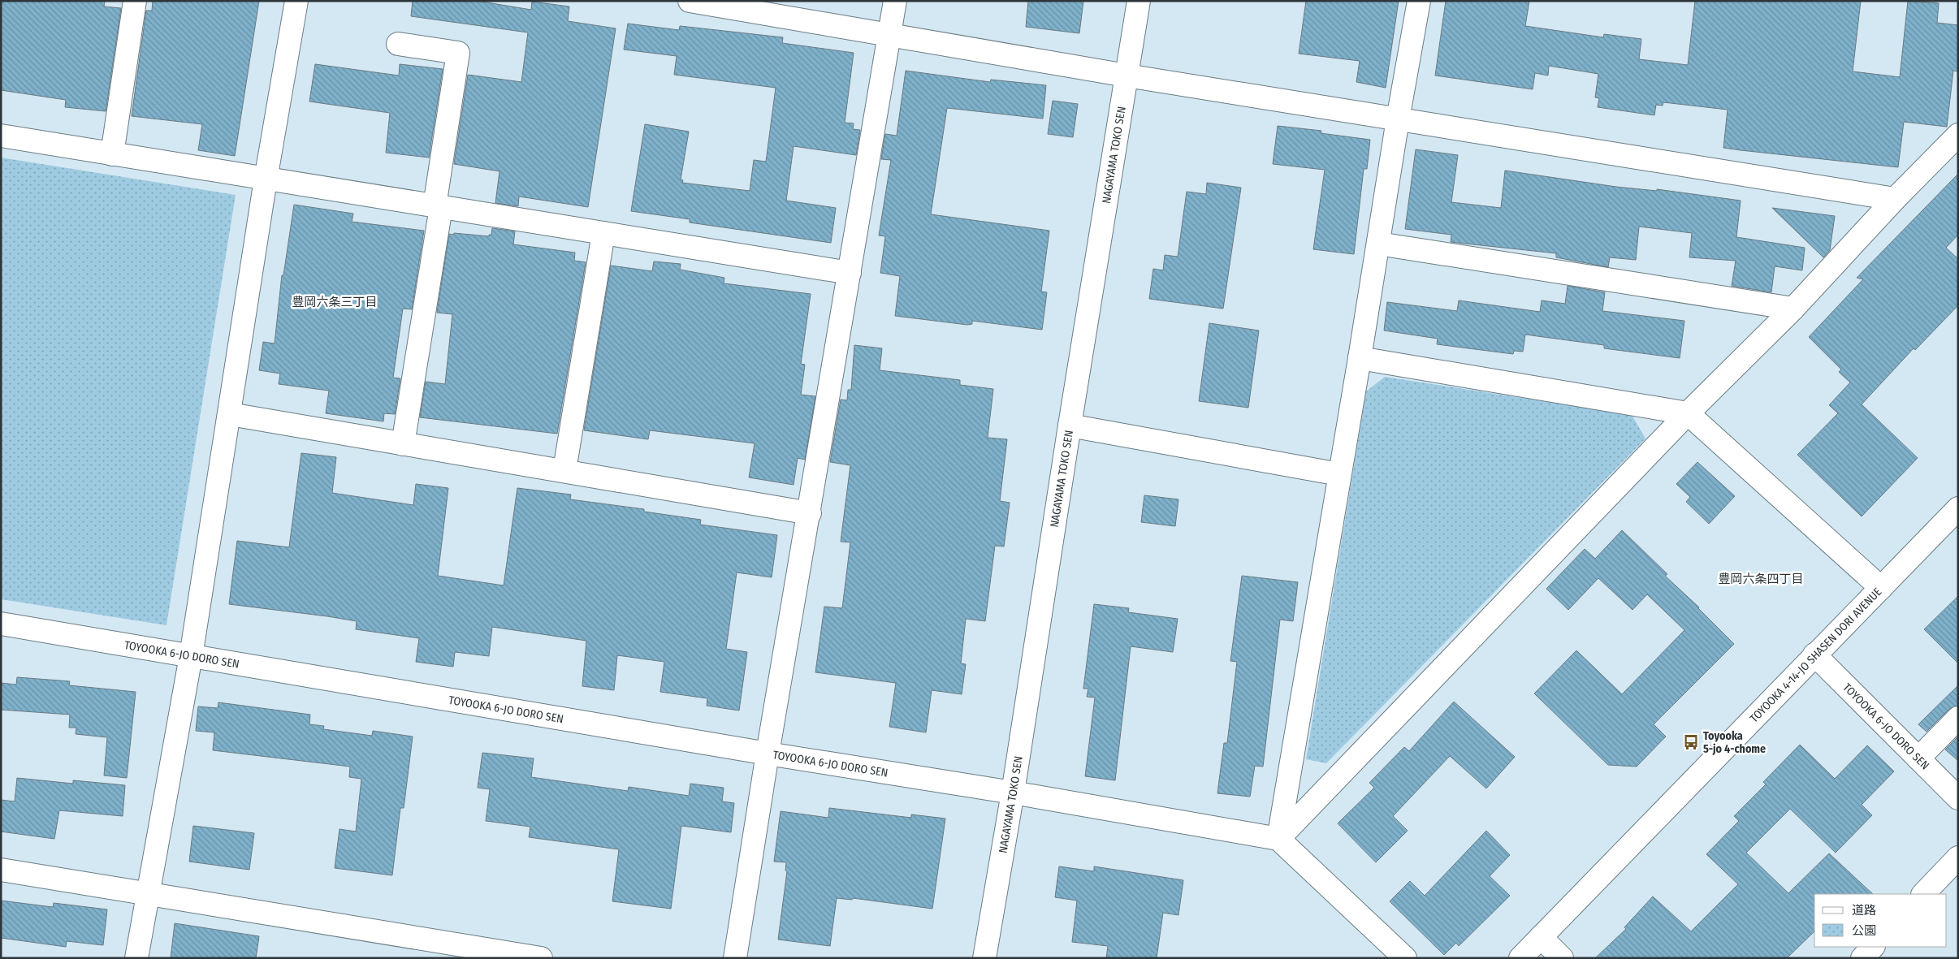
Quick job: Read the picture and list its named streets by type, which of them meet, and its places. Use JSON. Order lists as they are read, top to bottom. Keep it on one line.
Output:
{"streets":{"street":["NAGAYAMA TOKO SEN","TOYOOKA 6-JO DORO SEN","TOYOOKA 4-14-JO SHASEN DORI AVENUE"]},"crossings":[["NAGAYAMA TOKO SEN","TOYOOKA 6-JO DORO SEN"],["TOYOOKA 6-JO DORO SEN","TOYOOKA 4-14-JO SHASEN DORI AVENUE"]],"districts":["豊岡六条三丁目","豊岡六条四丁目"],"places":{"bus stop":["Toyooka 5-jo 4-chome"]},"legend":["道路","公園"]}
